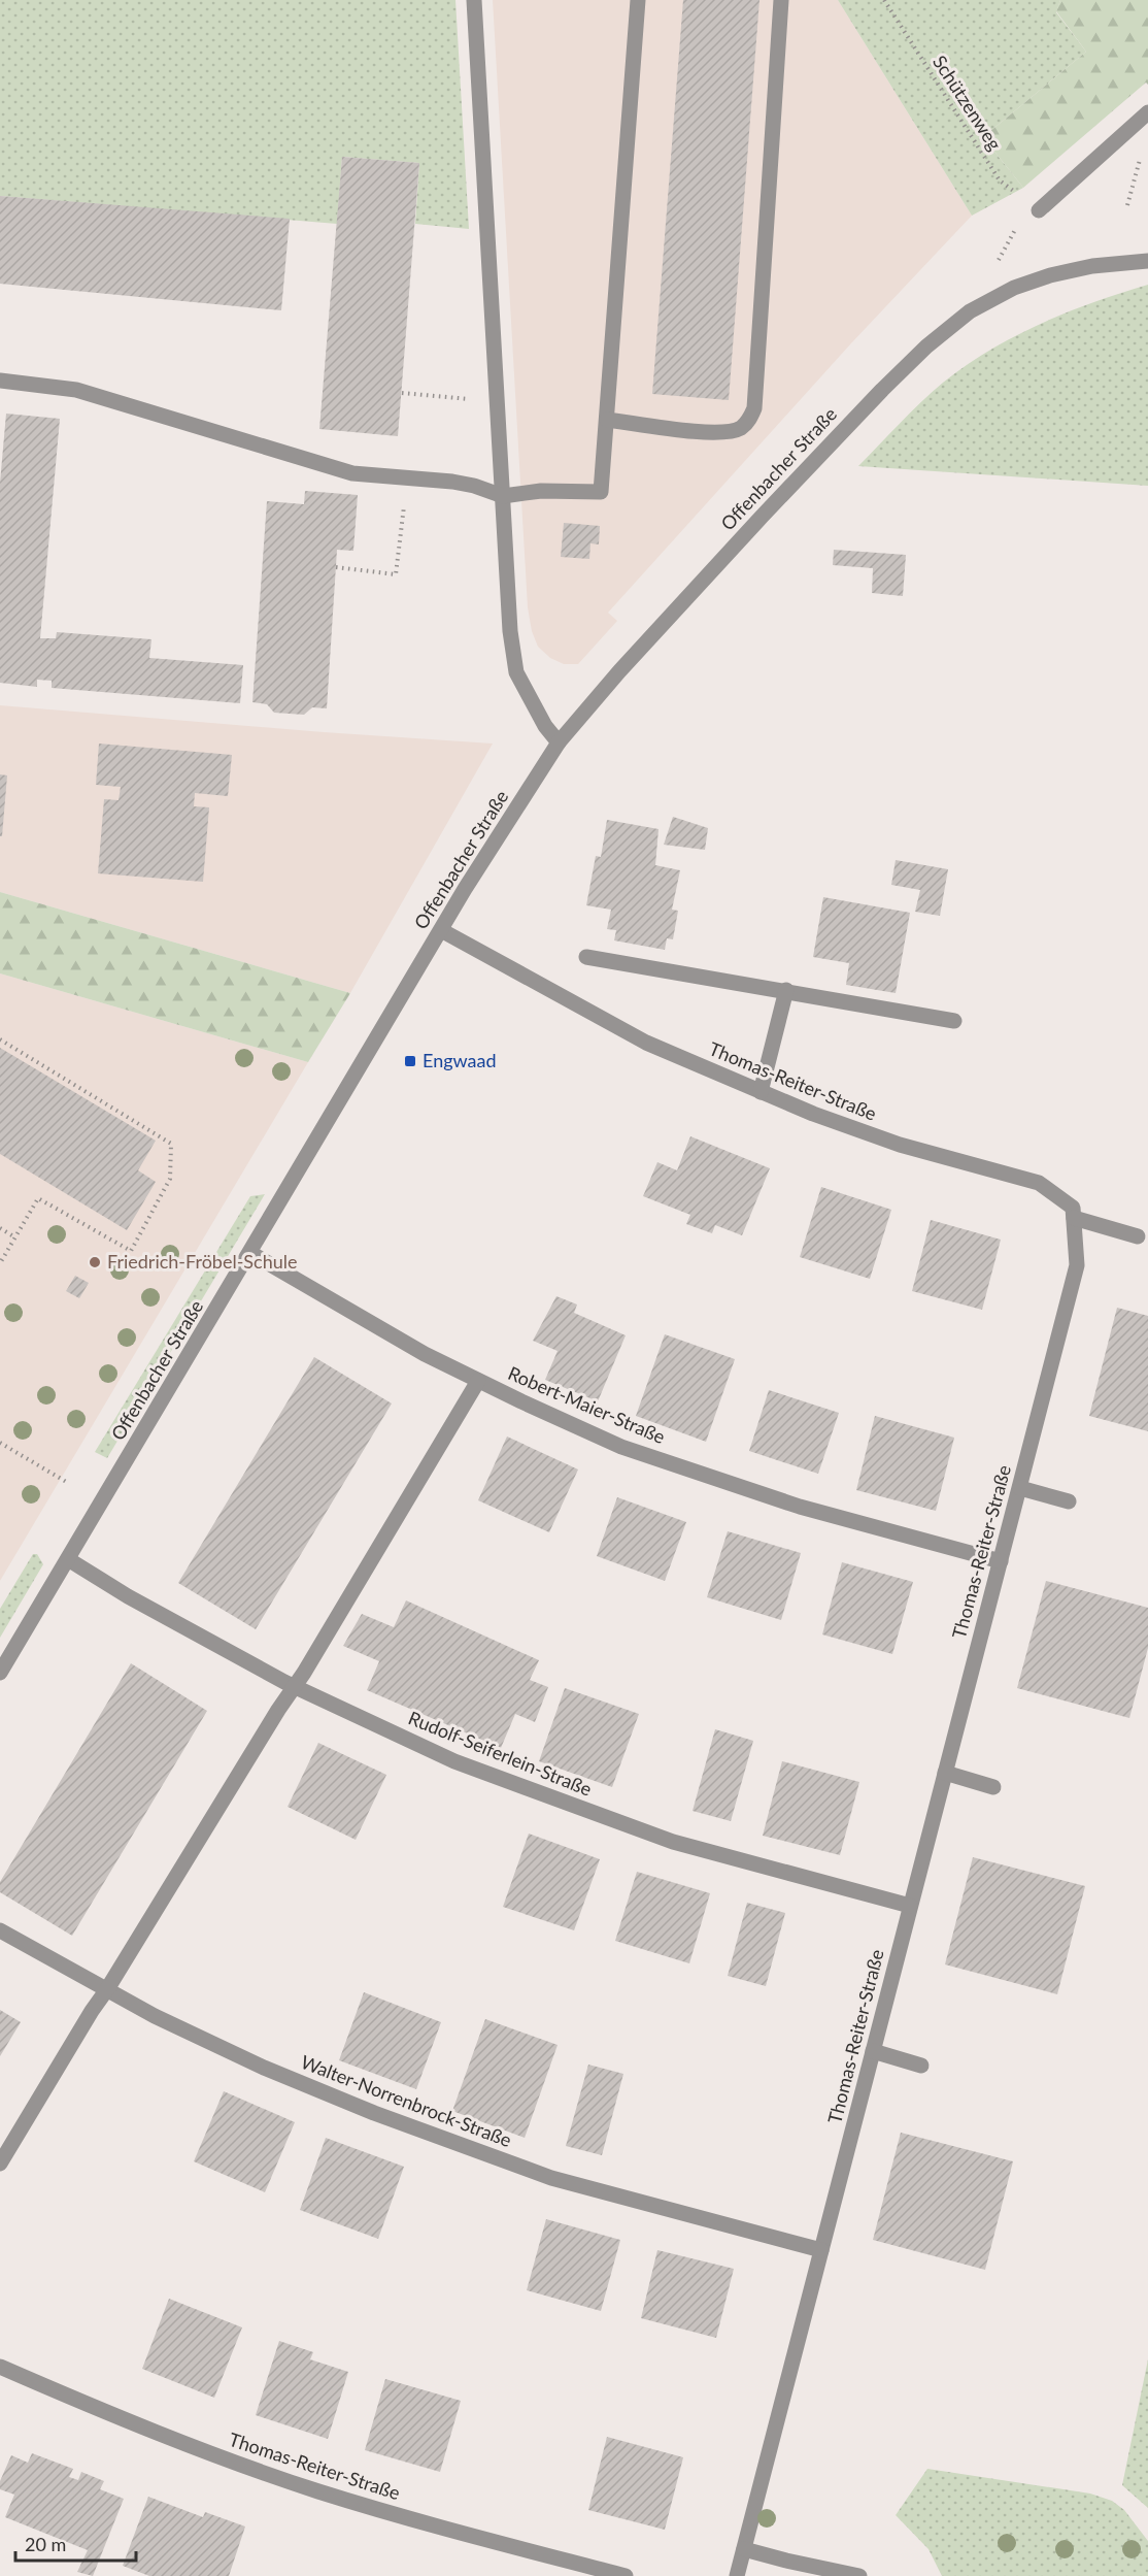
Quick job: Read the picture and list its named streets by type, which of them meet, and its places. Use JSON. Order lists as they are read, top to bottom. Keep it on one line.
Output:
{"streets":{"street":["Offenbacher Straße","Thomas-Reiter-Straße","Robert-Maier-Straße","Rudolf-Seiferlein-Straße","Walter-Norrenbrock-Straße"],"path":["Schützenweg"]},"crossings":[["Offenbacher Straße","Thomas-Reiter-Straße"],["Offenbacher Straße","Robert-Maier-Straße"],["Offenbacher Straße","Rudolf-Seiferlein-Straße"],["Thomas-Reiter-Straße","Robert-Maier-Straße"],["Thomas-Reiter-Straße","Rudolf-Seiferlein-Straße"],["Thomas-Reiter-Straße","Walter-Norrenbrock-Straße"]],"places":{"transit":["Engwaad"],"other":["Friedrich-Fröbel-Schule"]},"scale_bar":"20 m"}
